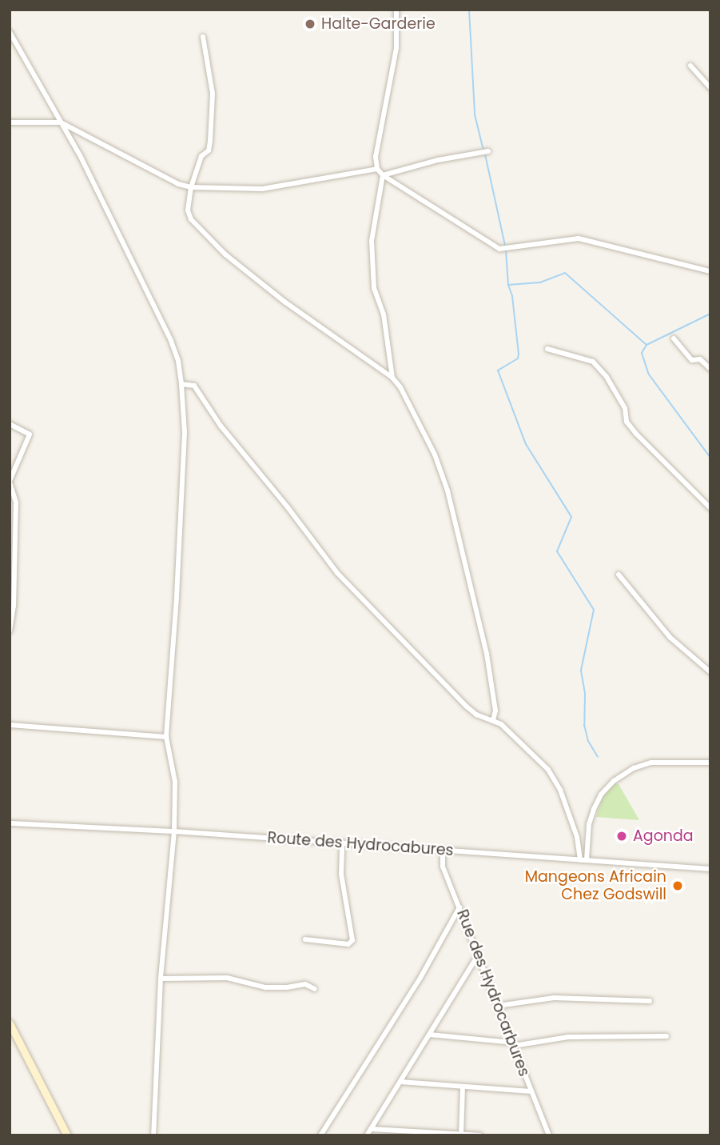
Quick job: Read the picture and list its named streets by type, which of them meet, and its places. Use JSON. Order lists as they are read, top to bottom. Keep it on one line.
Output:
{"streets":{"street":["Route des Hydrocabures","Rue des Hydrocarbures"]},"crossings":[["Route des Hydrocabures","Rue des Hydrocarbures"]],"places":["Halte-Garderie","Agonda","Mangeons Africain Chez Godswill"]}
